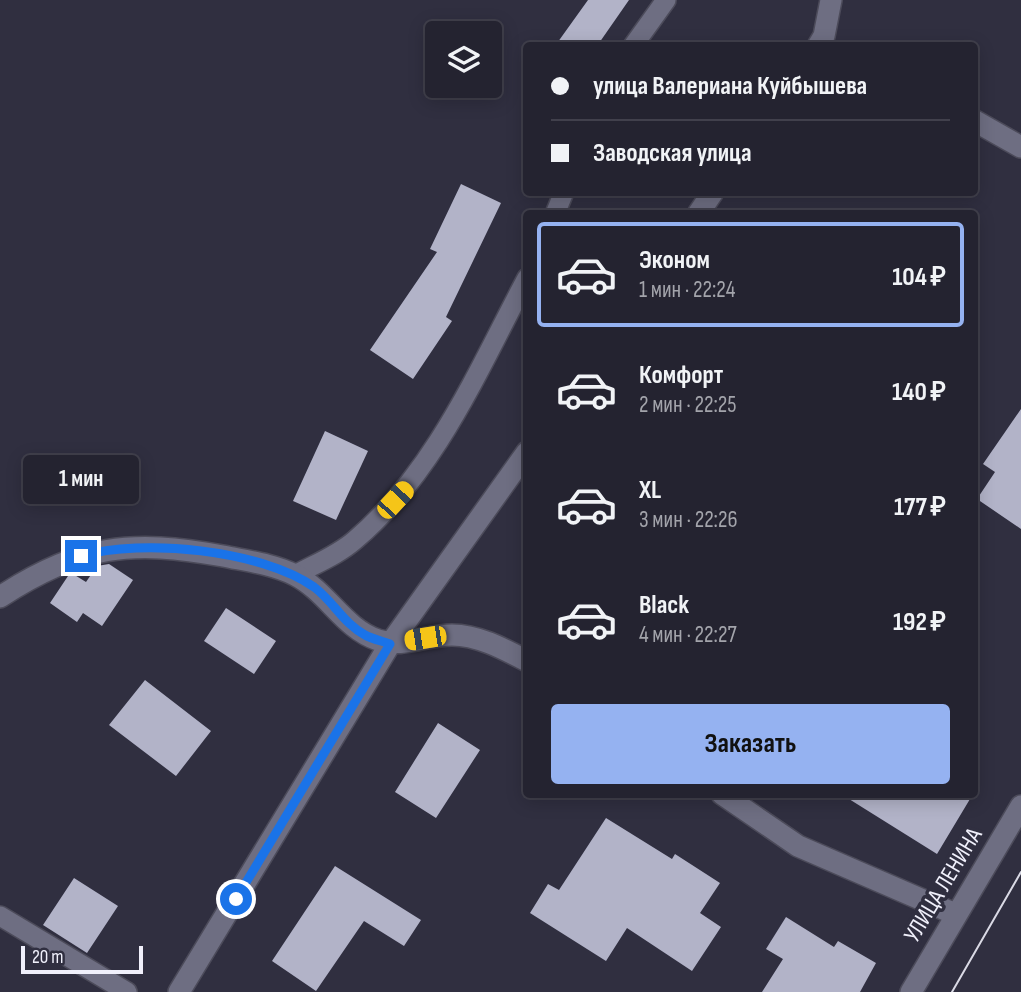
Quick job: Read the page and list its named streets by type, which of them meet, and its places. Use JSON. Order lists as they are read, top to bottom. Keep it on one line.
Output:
{"streets":{"street":["УЛИЦА ЛЕНИНА"]},"scale_bar":"20 m","page":{"banner":["улица Валериана Куйбышева","Заводская улица"],"list":[{"name":"Эконом","note":"1 мин · 22:24","value":"104 ₽"},{"name":"Комфорт","note":"2 мин · 22:25","value":"140 ₽"},{"name":"XL","note":"3 мин · 22:26","value":"177 ₽"},{"name":"Black","note":"4 мин · 22:27","value":"192 ₽"}],"bubble":"1 мин","buttons":"Заказать","scale":"20 m"}}
